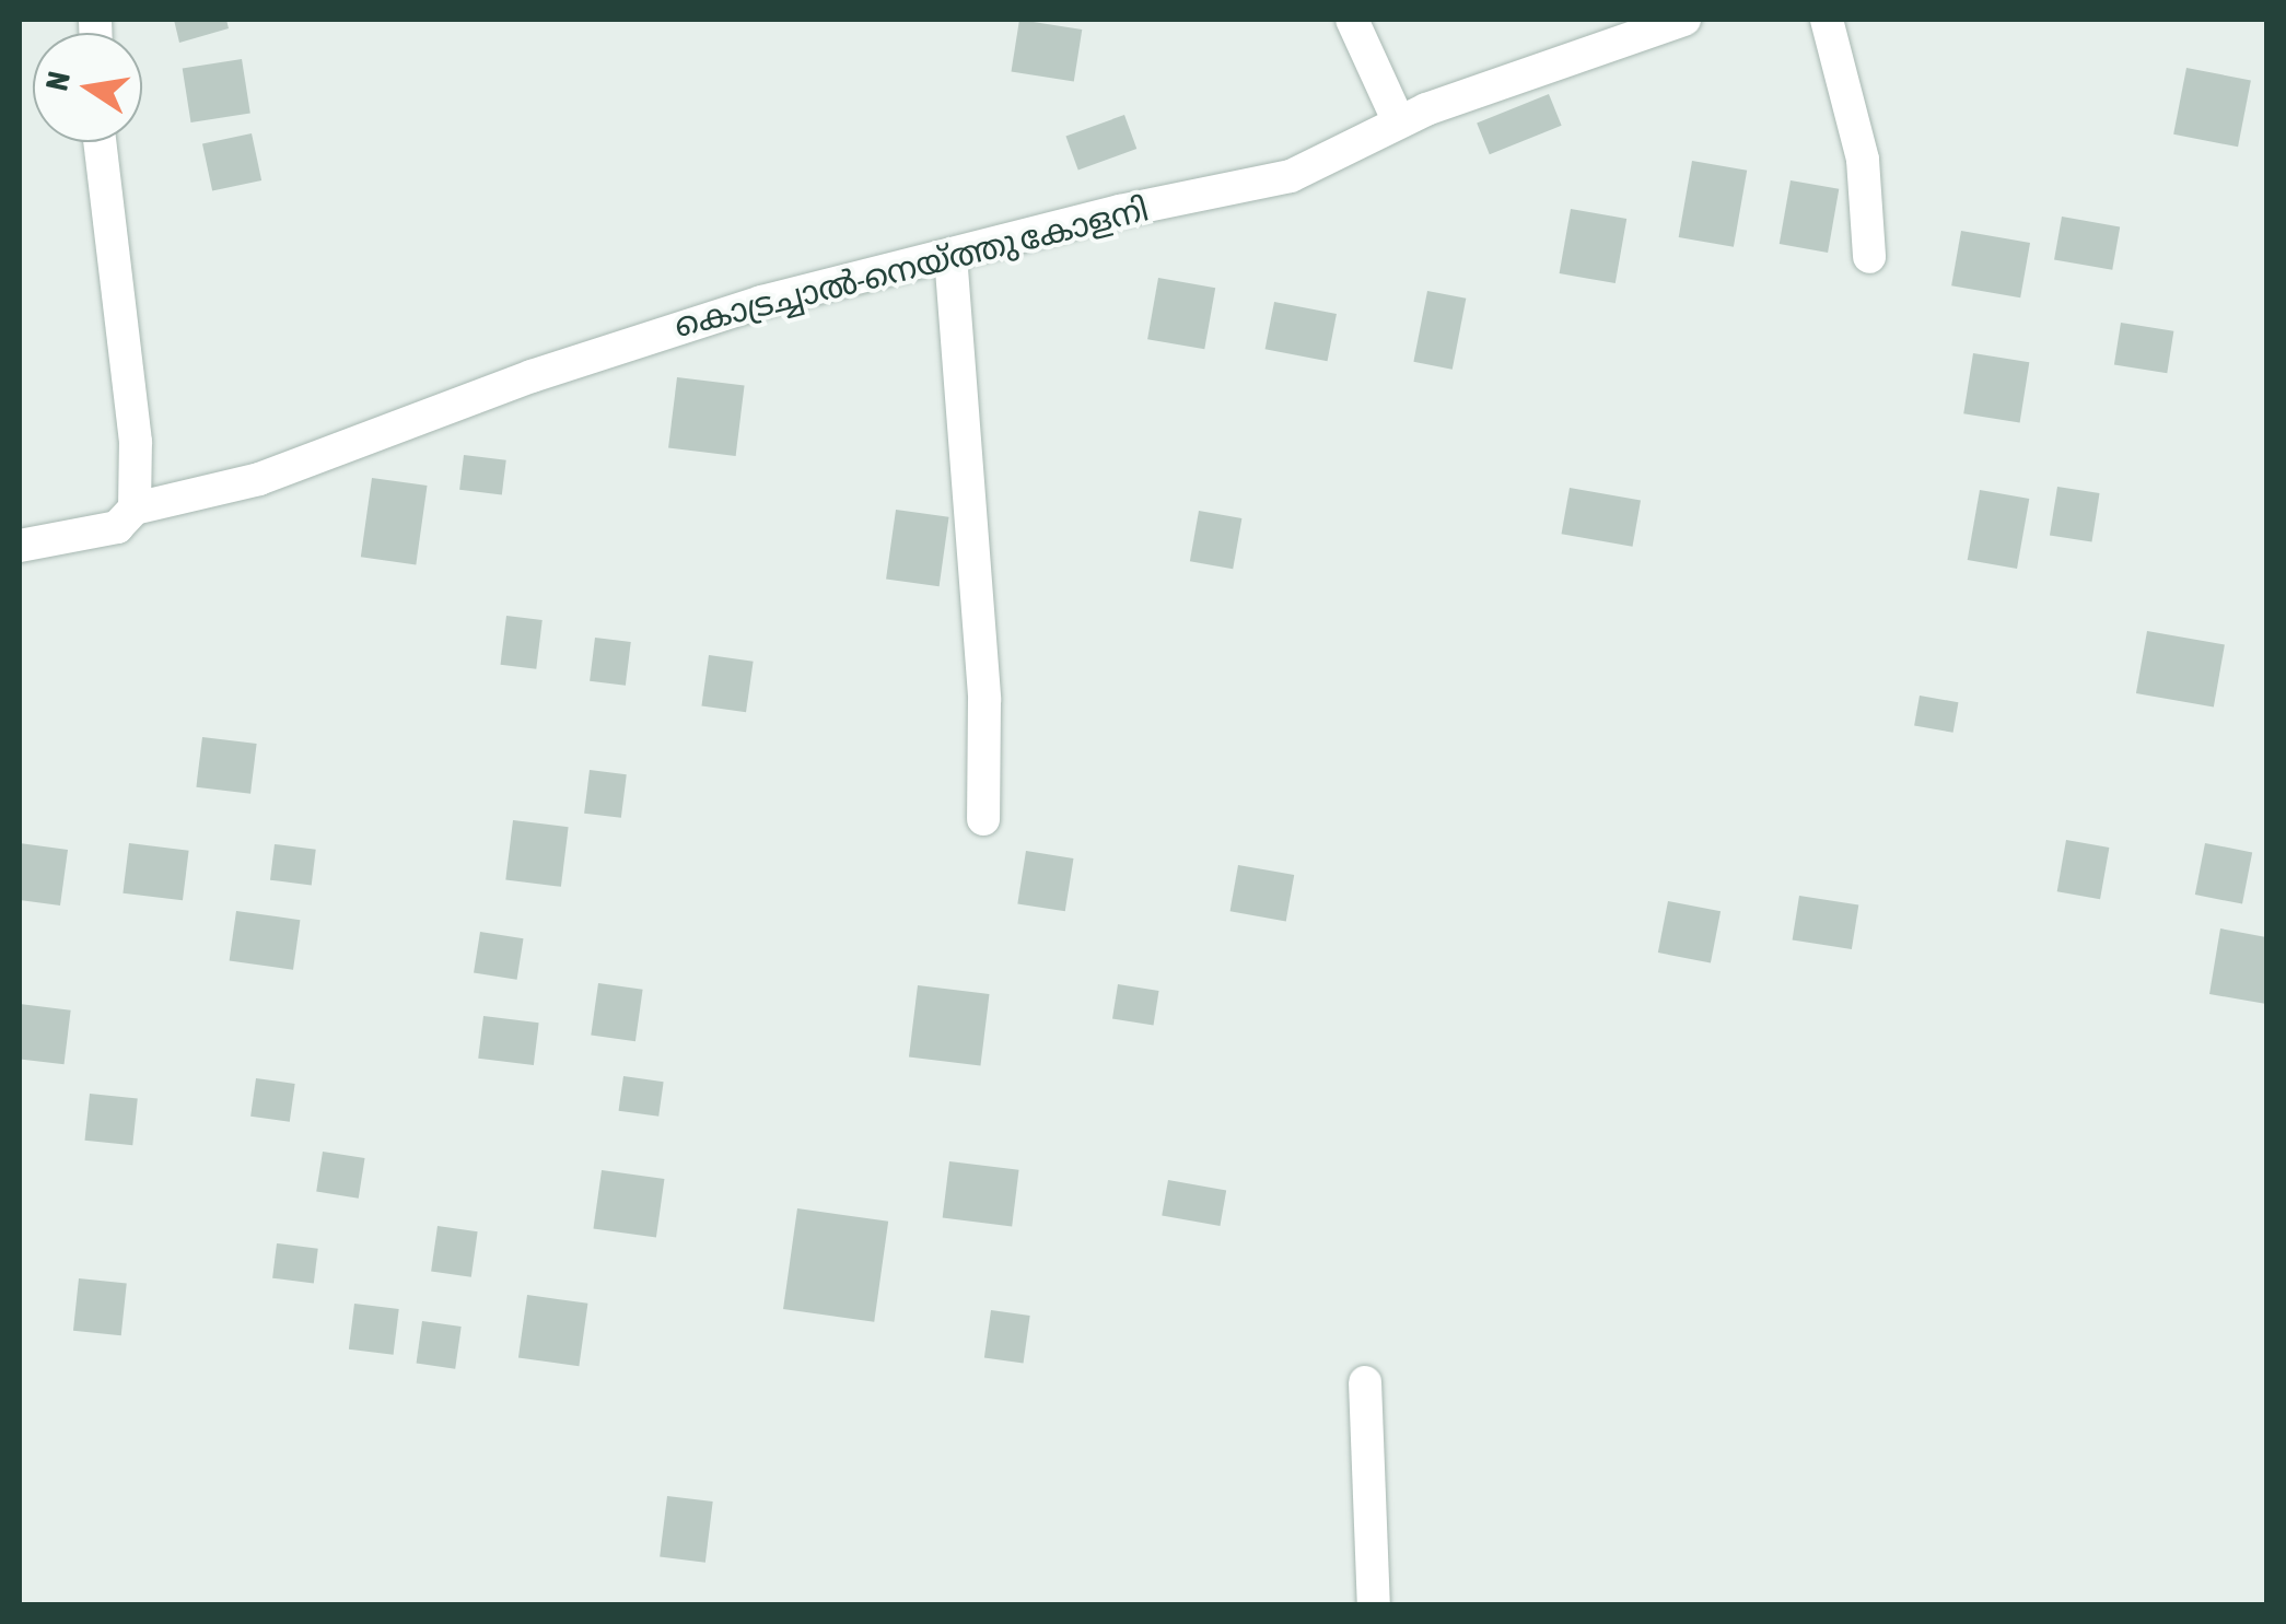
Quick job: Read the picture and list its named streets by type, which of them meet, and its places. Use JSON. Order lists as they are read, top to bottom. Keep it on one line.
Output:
{"streets":{"street":["കൊട്രച്ചാൽ-നെയ്ത്തു കോളനി"]},"north":"left"}
